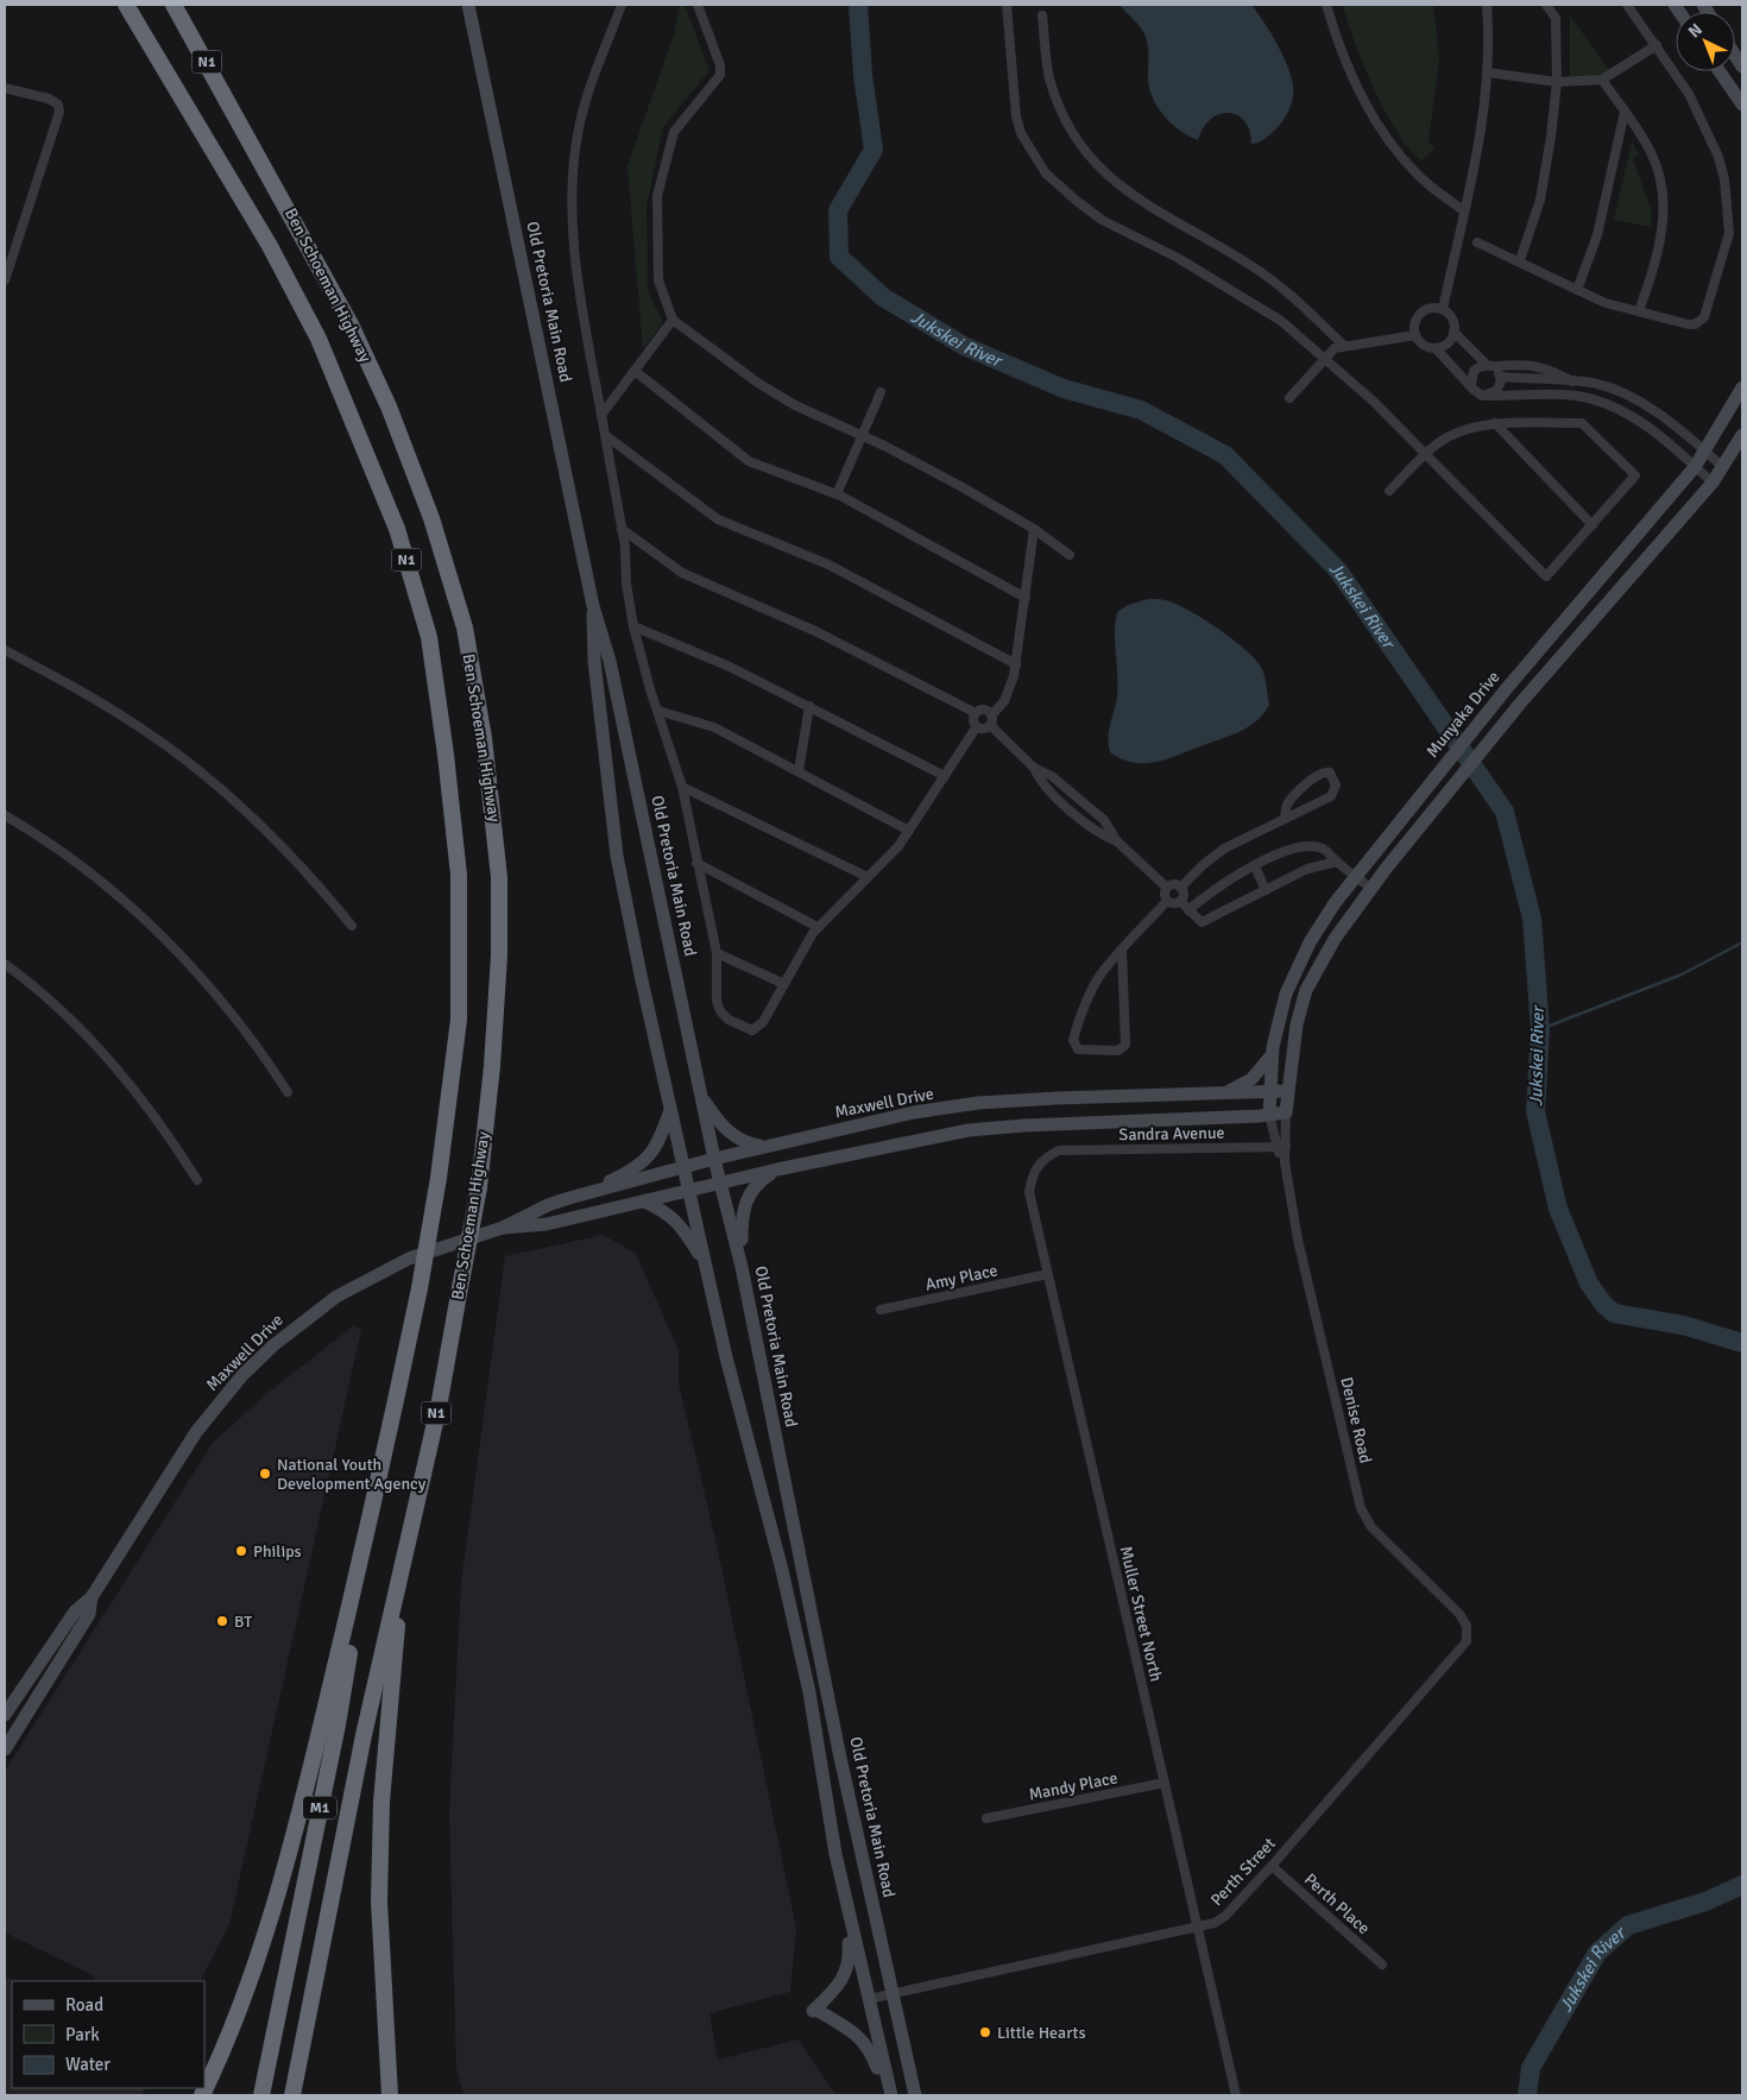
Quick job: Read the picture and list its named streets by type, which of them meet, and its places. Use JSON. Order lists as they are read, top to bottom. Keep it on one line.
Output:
{"streets":{"highway":["N1","Ben Schoeman Highway","M1"],"main road":["Old Pretoria Main Road","Munyaka Drive","Maxwell Drive"],"street":["Sandra Avenue","Amy Place","Denise Road","Muller Street North","Mandy Place","Perth Street","Perth Place"]},"crossings":[["Ben Schoeman Highway","M1"],["Old Pretoria Main Road","Maxwell Drive"],["Old Pretoria Main Road","Perth Street"],["Munyaka Drive","Maxwell Drive"],["Munyaka Drive","Denise Road"],["Maxwell Drive","Denise Road"],["Sandra Avenue","Denise Road"],["Sandra Avenue","Muller Street North"],["Amy Place","Muller Street North"],["Denise Road","Perth Street"],["Muller Street North","Mandy Place"],["Muller Street North","Perth Street"],["Perth Street","Perth Place"]],"water":["Jukskei River"],"places":["National Youth Development Agency","Philips","BT","Little Hearts"],"legend":["Road","Park","Water"],"north":"top left"}
